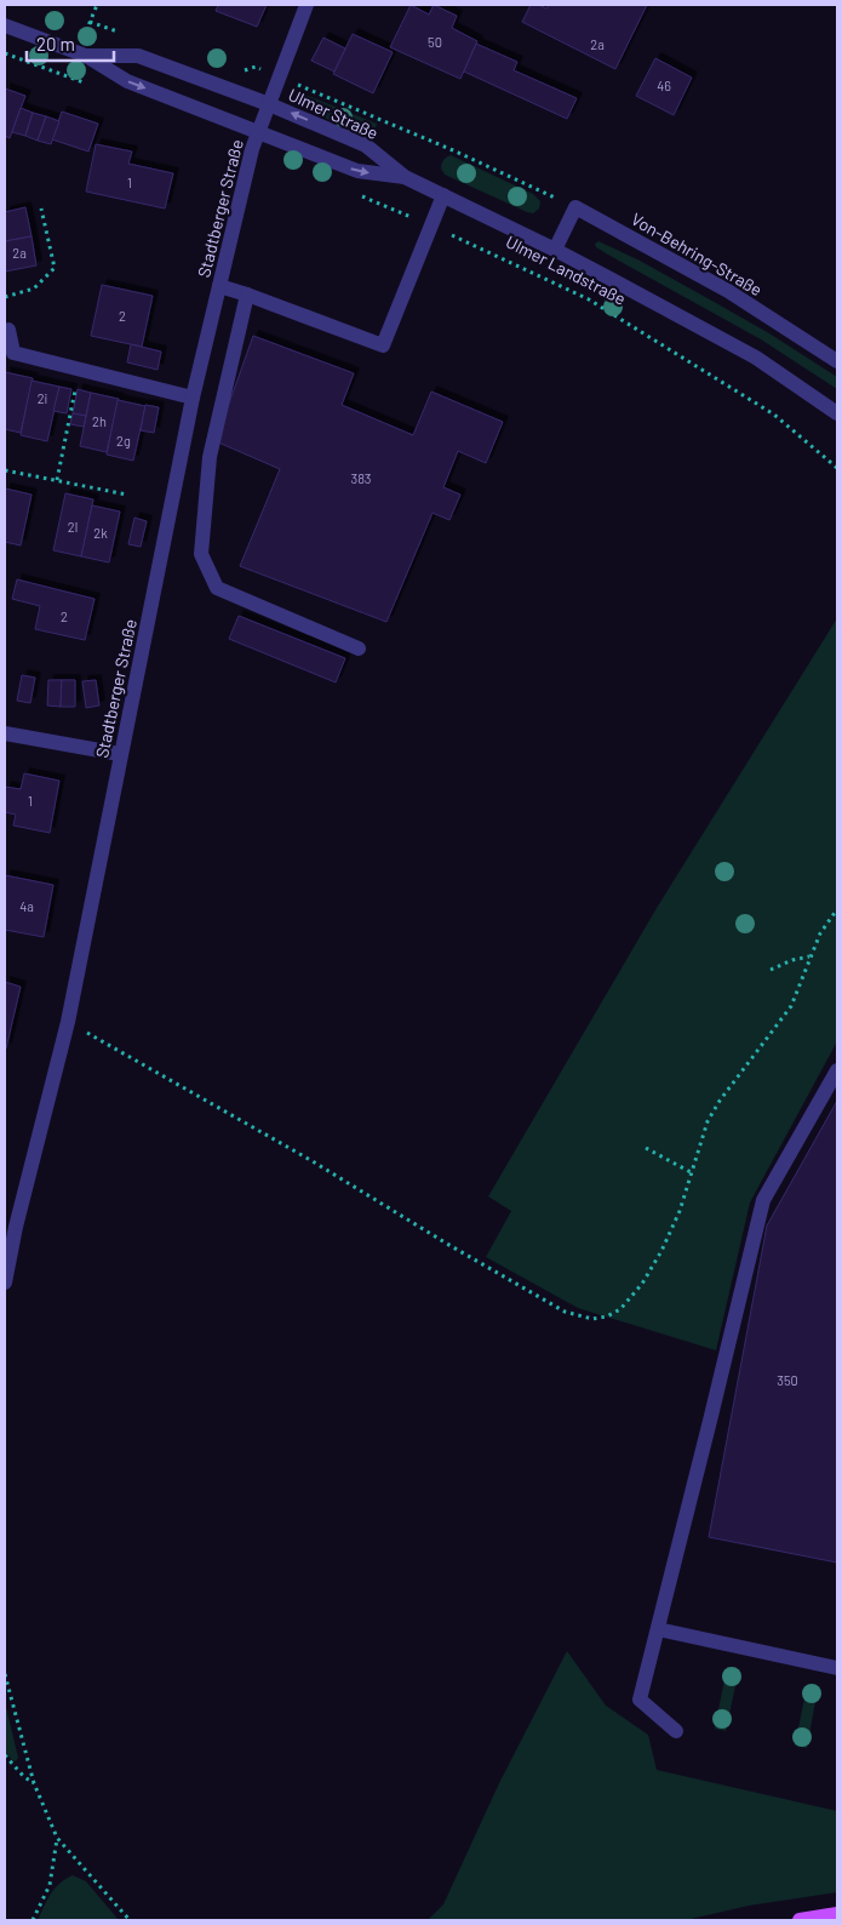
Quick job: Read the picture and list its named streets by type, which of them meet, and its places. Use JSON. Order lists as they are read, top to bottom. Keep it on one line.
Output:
{"streets":{"street":["Ulmer Straße","Stadtberger Straße","Von-Behring-Straße","Ulmer Landstraße"]},"crossings":[["Ulmer Straße","Stadtberger Straße"],["Ulmer Straße","Ulmer Landstraße"],["Von-Behring-Straße","Ulmer Landstraße"]],"house_numbers":["50","2a","46","1","2a","2","2i","2h","2g","383","2l","2k","2","1","4a","350"],"scale_bar":"20 m"}
